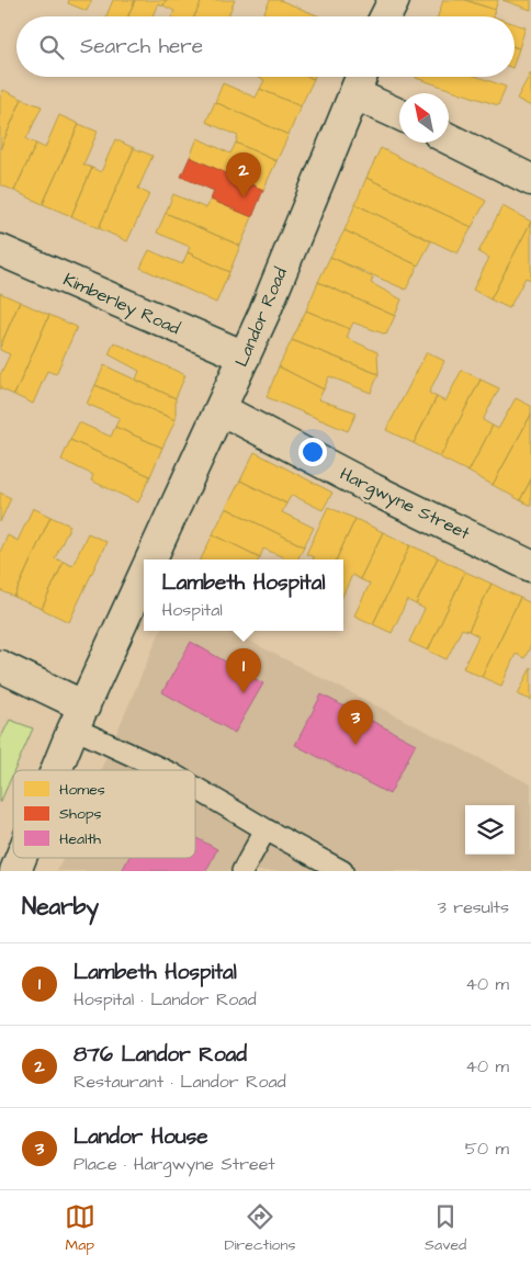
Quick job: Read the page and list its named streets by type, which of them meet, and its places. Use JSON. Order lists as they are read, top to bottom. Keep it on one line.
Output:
{"streets":{"street":["Kimberley Road","Landor Road","Hargwyne Street"]},"crossings":[["Kimberley Road","Landor Road"],["Landor Road","Hargwyne Street"]],"legend":["Homes","Shops","Health"],"north":"top left","page":{"search":"Search here","pins":["2","1","3"],"popup":["Lambeth Hospital","Hospital"],"heading":["Nearby","3 results"],"list":[{"mark":"1","name":"Lambeth Hospital","note":"Hospital · Landor Road","value":"40 m"},{"mark":"2","name":"876 Landor Road","note":"Restaurant · Landor Road","value":"40 m"},{"mark":"3","name":"Landor House","note":"Place · Hargwyne Street","value":"50 m"}],"nav":["Map","Directions","Saved"]}}
